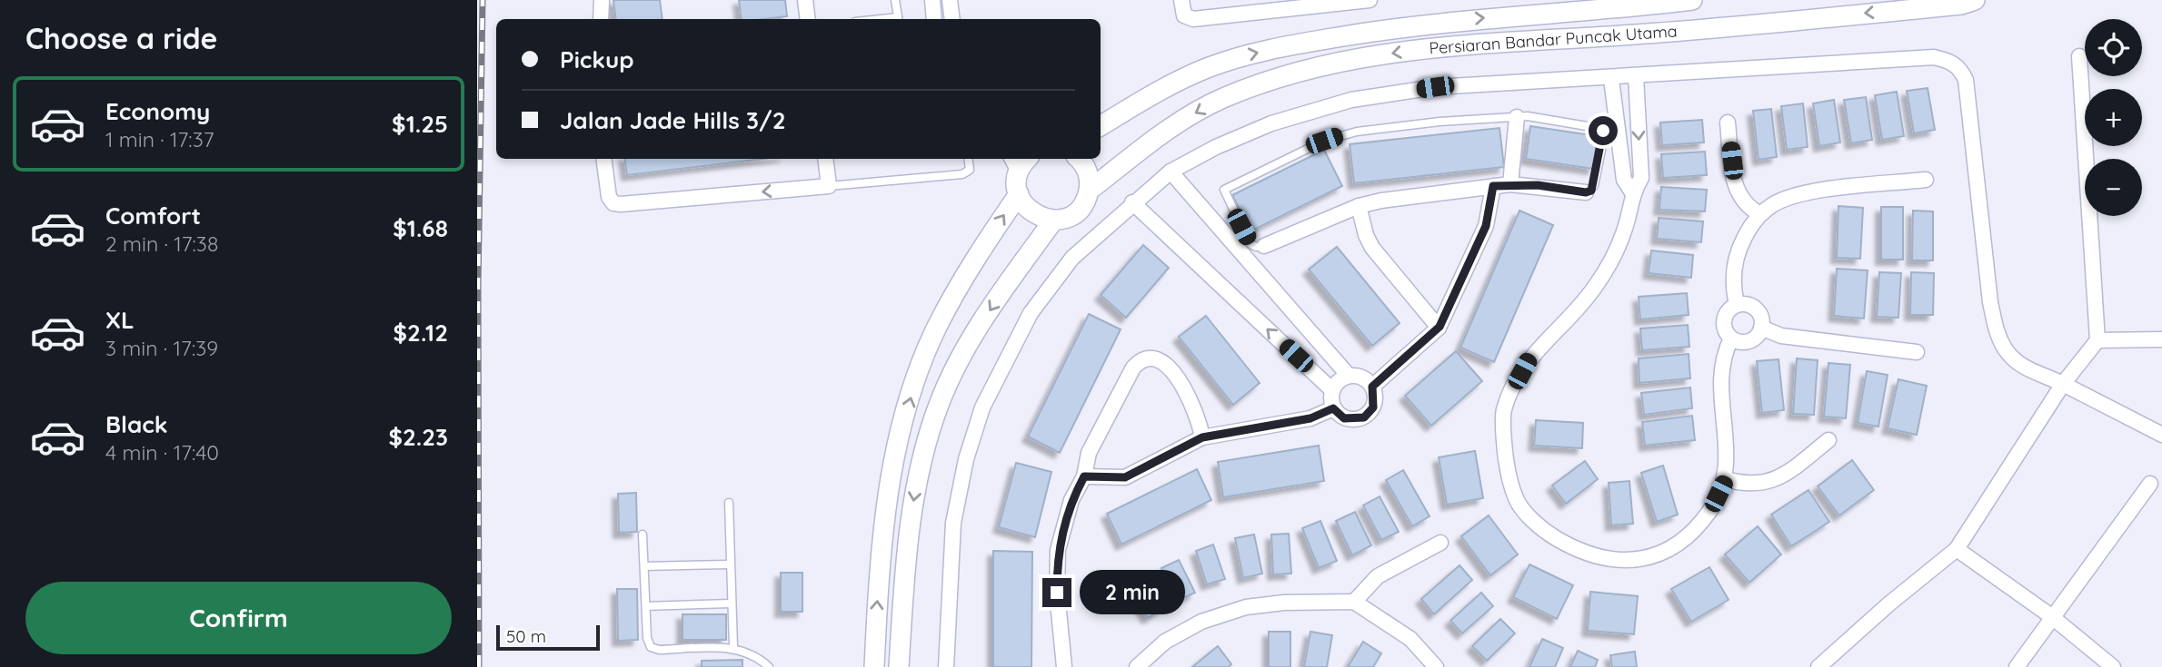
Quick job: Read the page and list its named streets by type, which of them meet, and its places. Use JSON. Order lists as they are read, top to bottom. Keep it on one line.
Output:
{"streets":{"street":["Persiaran Bandar Puncak Utama"]},"scale_bar":"50 m","page":{"heading":"Choose a ride","map_buttons":["+","−"],"banner":["Pickup","Jalan Jade Hills 3/2"],"list":[{"name":"Economy","note":"1 min · 17:37","value":"$1.25"},{"name":"Comfort","note":"2 min · 17:38","value":"$1.68"},{"name":"XL","note":"3 min · 17:39","value":"$2.12"},{"name":"Black","note":"4 min · 17:40","value":"$2.23"}],"buttons":"Confirm","bubble":"2 min","scale":"50 m"}}
